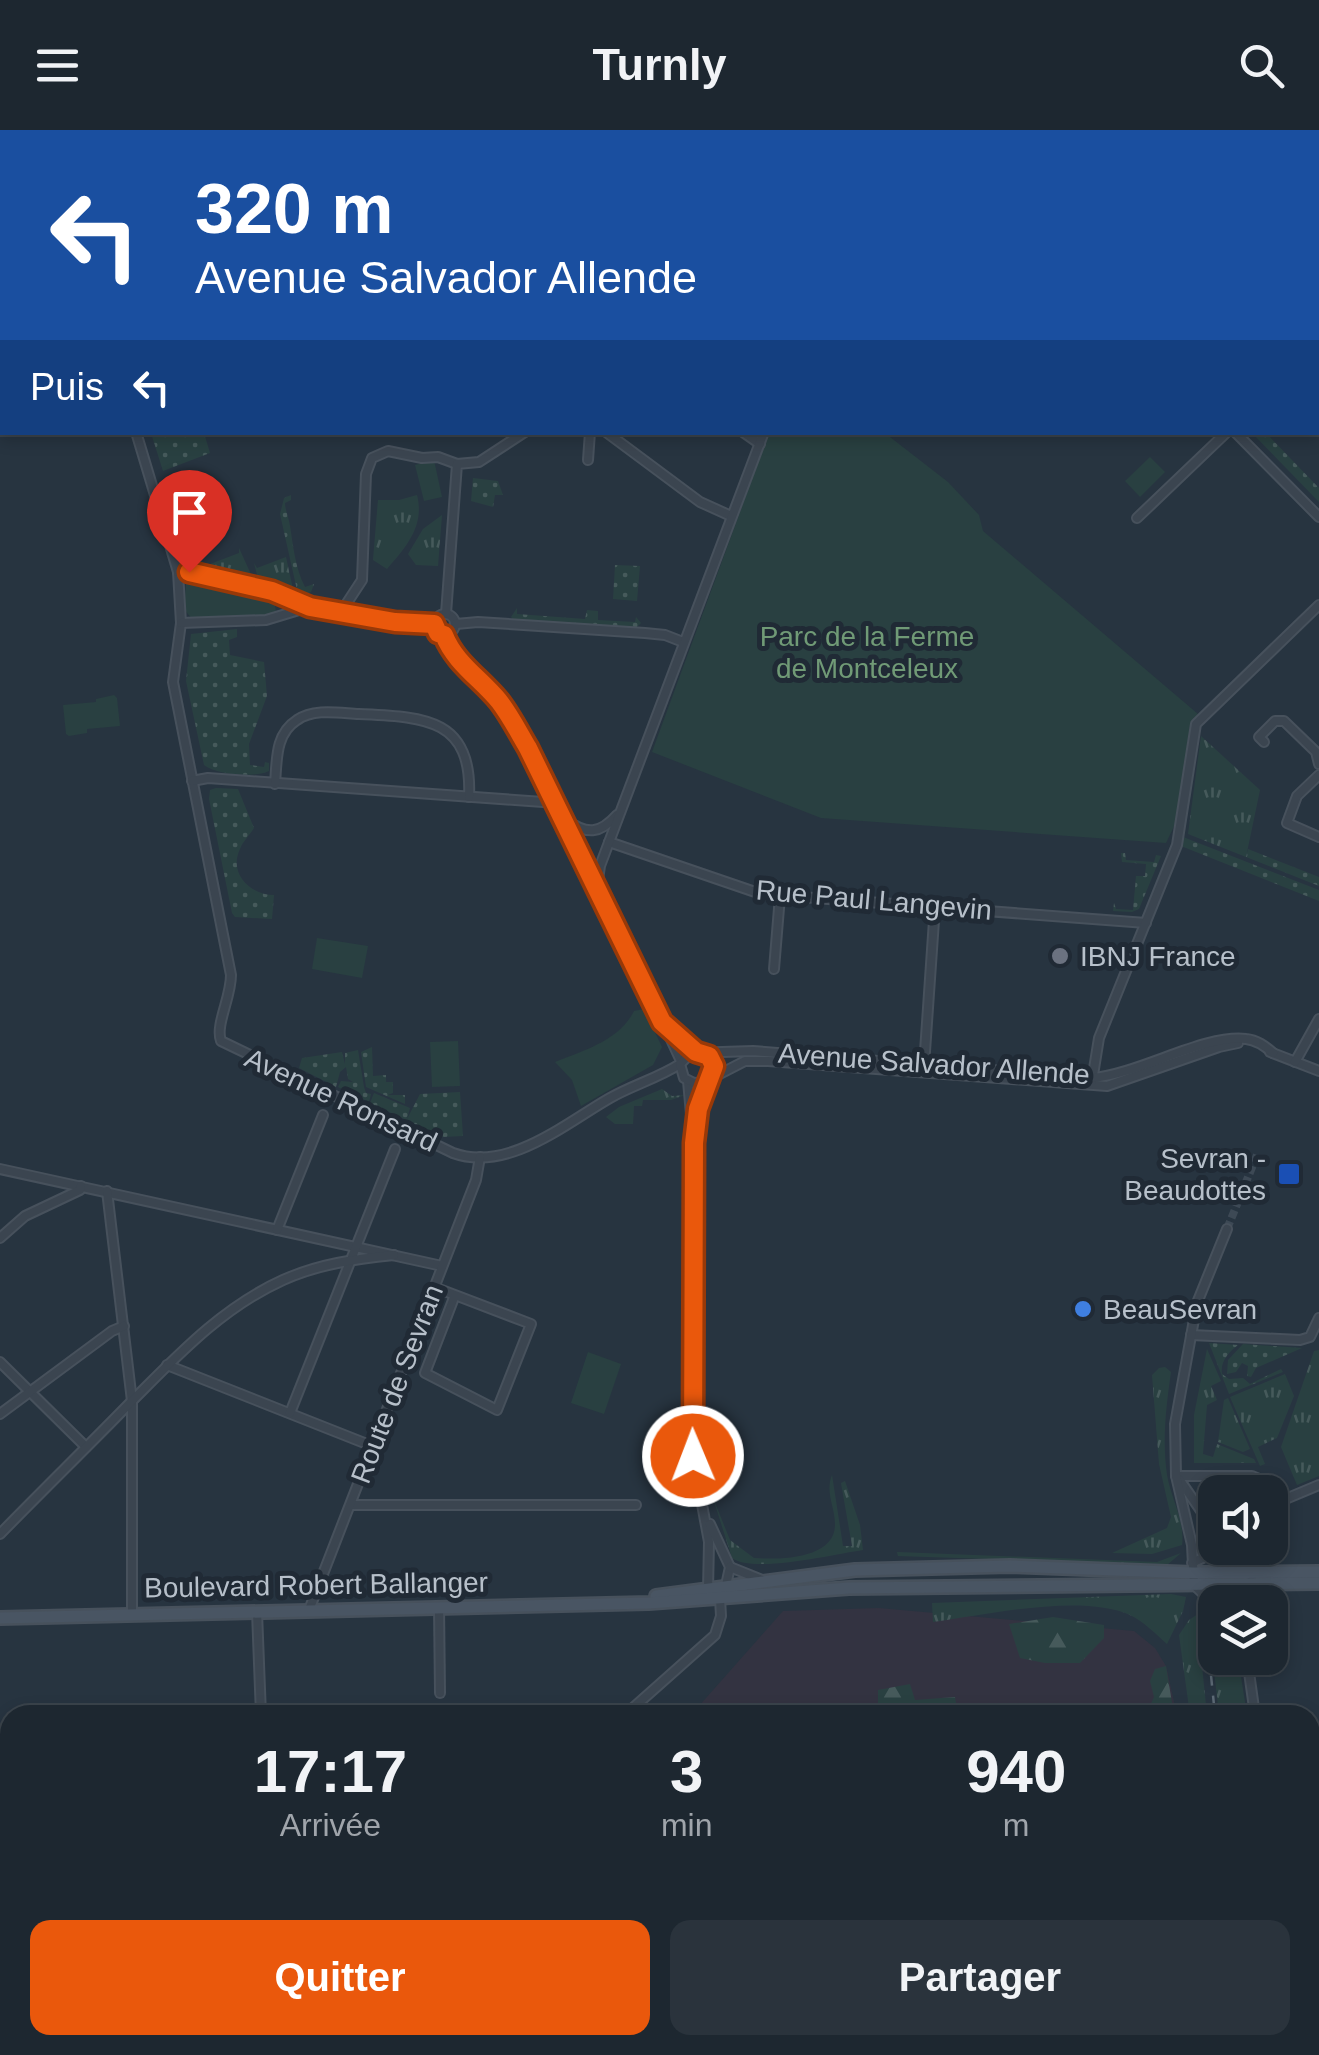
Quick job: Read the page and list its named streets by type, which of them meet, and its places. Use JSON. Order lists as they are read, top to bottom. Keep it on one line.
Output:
{"streets":{"main road":["Boulevard Robert Ballanger"],"street":["Rue Paul Langevin","Avenue Salvador Allende","Avenue Ronsard","Route de Sevran"]},"crossings":[["Avenue Ronsard","Route de Sevran"],["Route de Sevran","Boulevard Robert Ballanger"]],"parks":["Parc de la Ferme de Montceleux"],"places":{"other":["IBNJ France","BeauSevran"],"transit":["Sevran - Beaudottes"]},"page":{"header":"Turnly","turn":["320 m","Avenue Salvador Allende"],"then":"Puis","eta":["17:17","Arrivée","3","min","940","m"],"buttons":["Quitter","Partager"]}}
